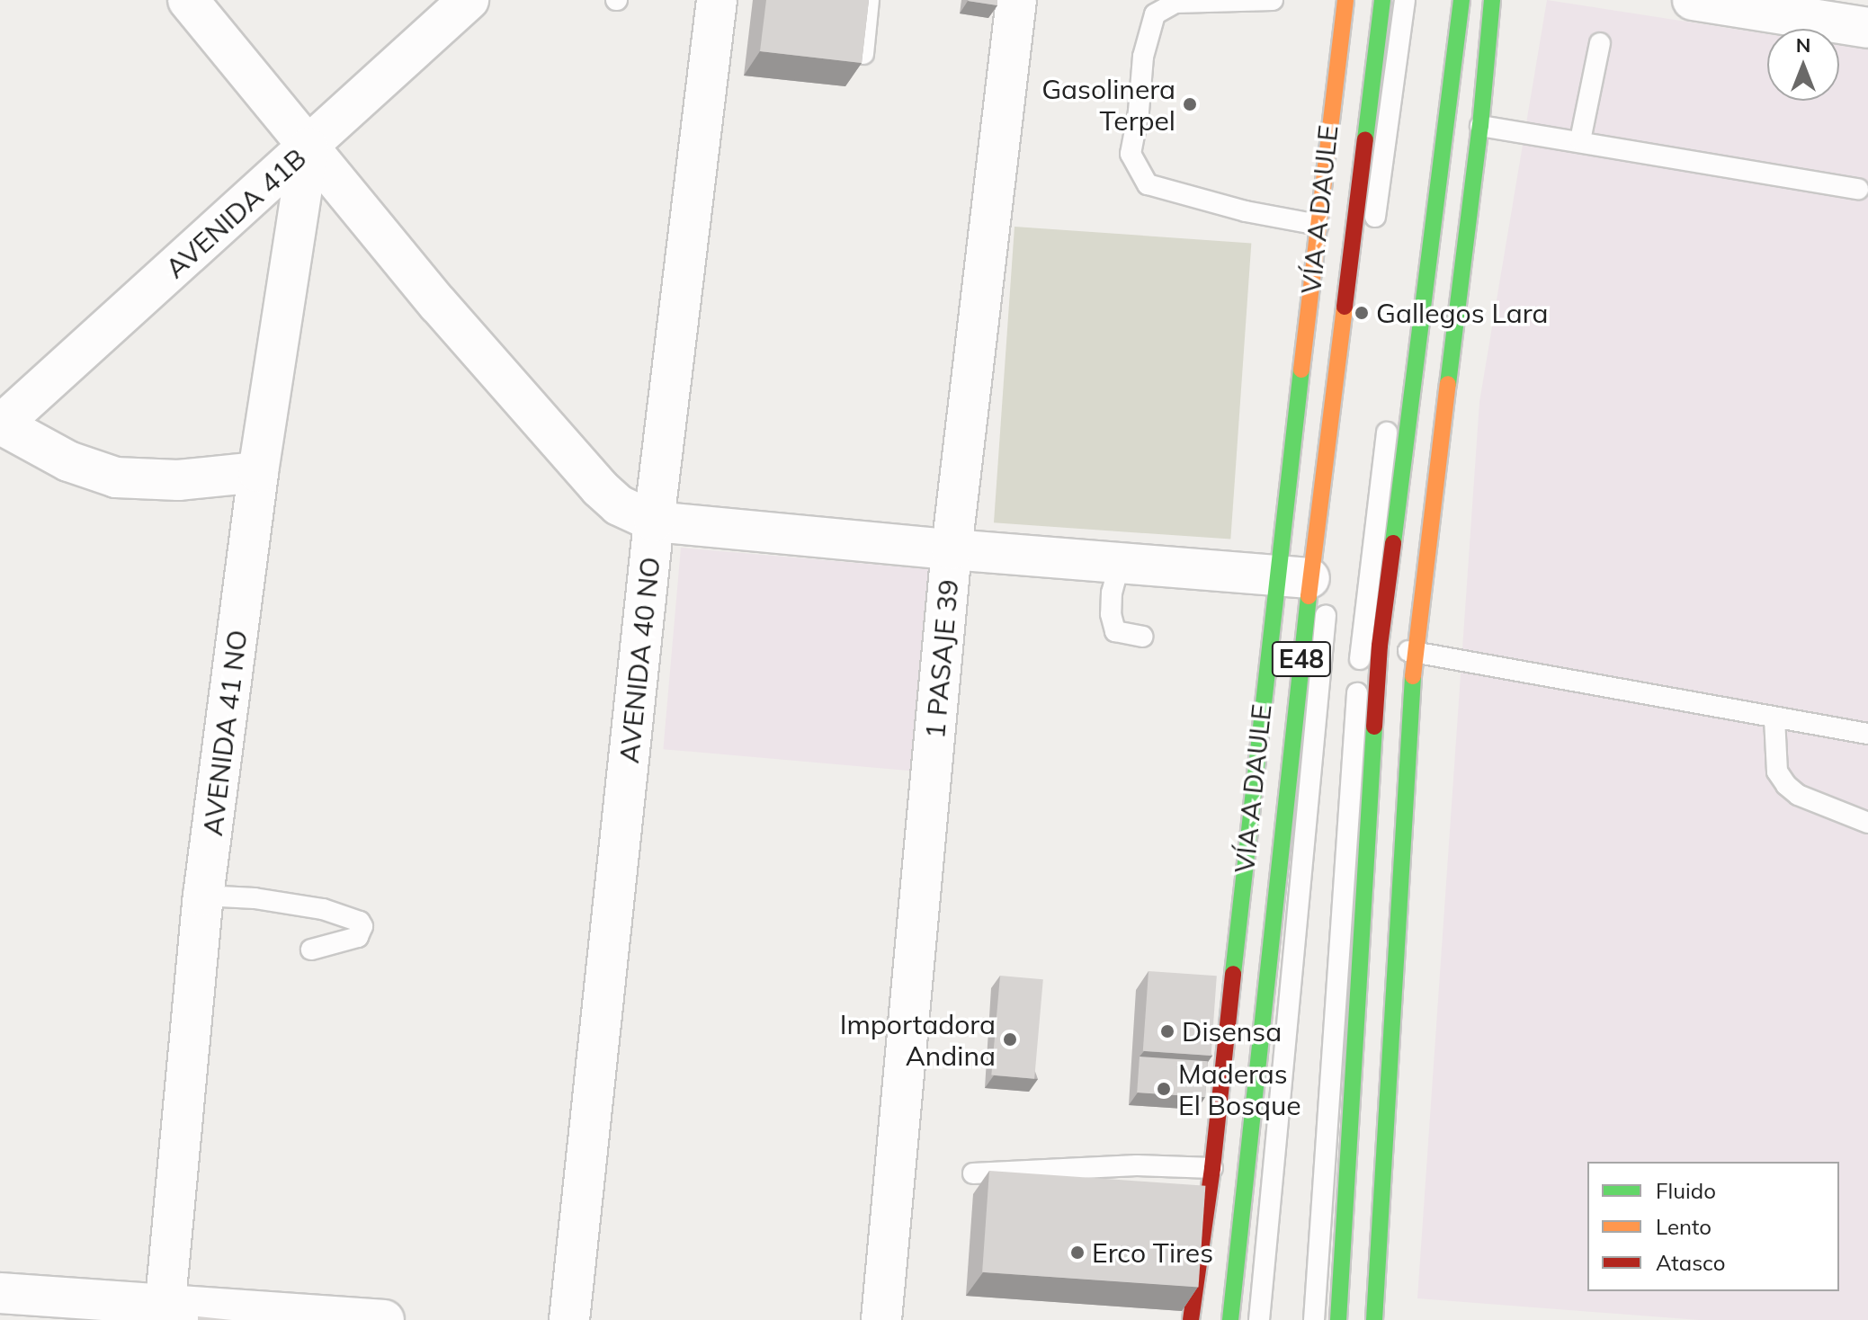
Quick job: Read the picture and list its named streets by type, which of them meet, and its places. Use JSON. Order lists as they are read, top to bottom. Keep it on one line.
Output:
{"streets":{"main road":["VÍA A DAULE","E48"],"street":["AVENIDA 41B","1 PASAJE 39","AVENIDA 40 NO","AVENIDA 41 NO"]},"crossings":[["AVENIDA 41B","AVENIDA 41 NO"]],"places":["Gasolinera Terpel","Gallegos Lara","Disensa","Importadora Andina","Maderas El Bosque","Erco Tires"],"legend":["Fluido","Lento","Atasco"],"north":"top"}
